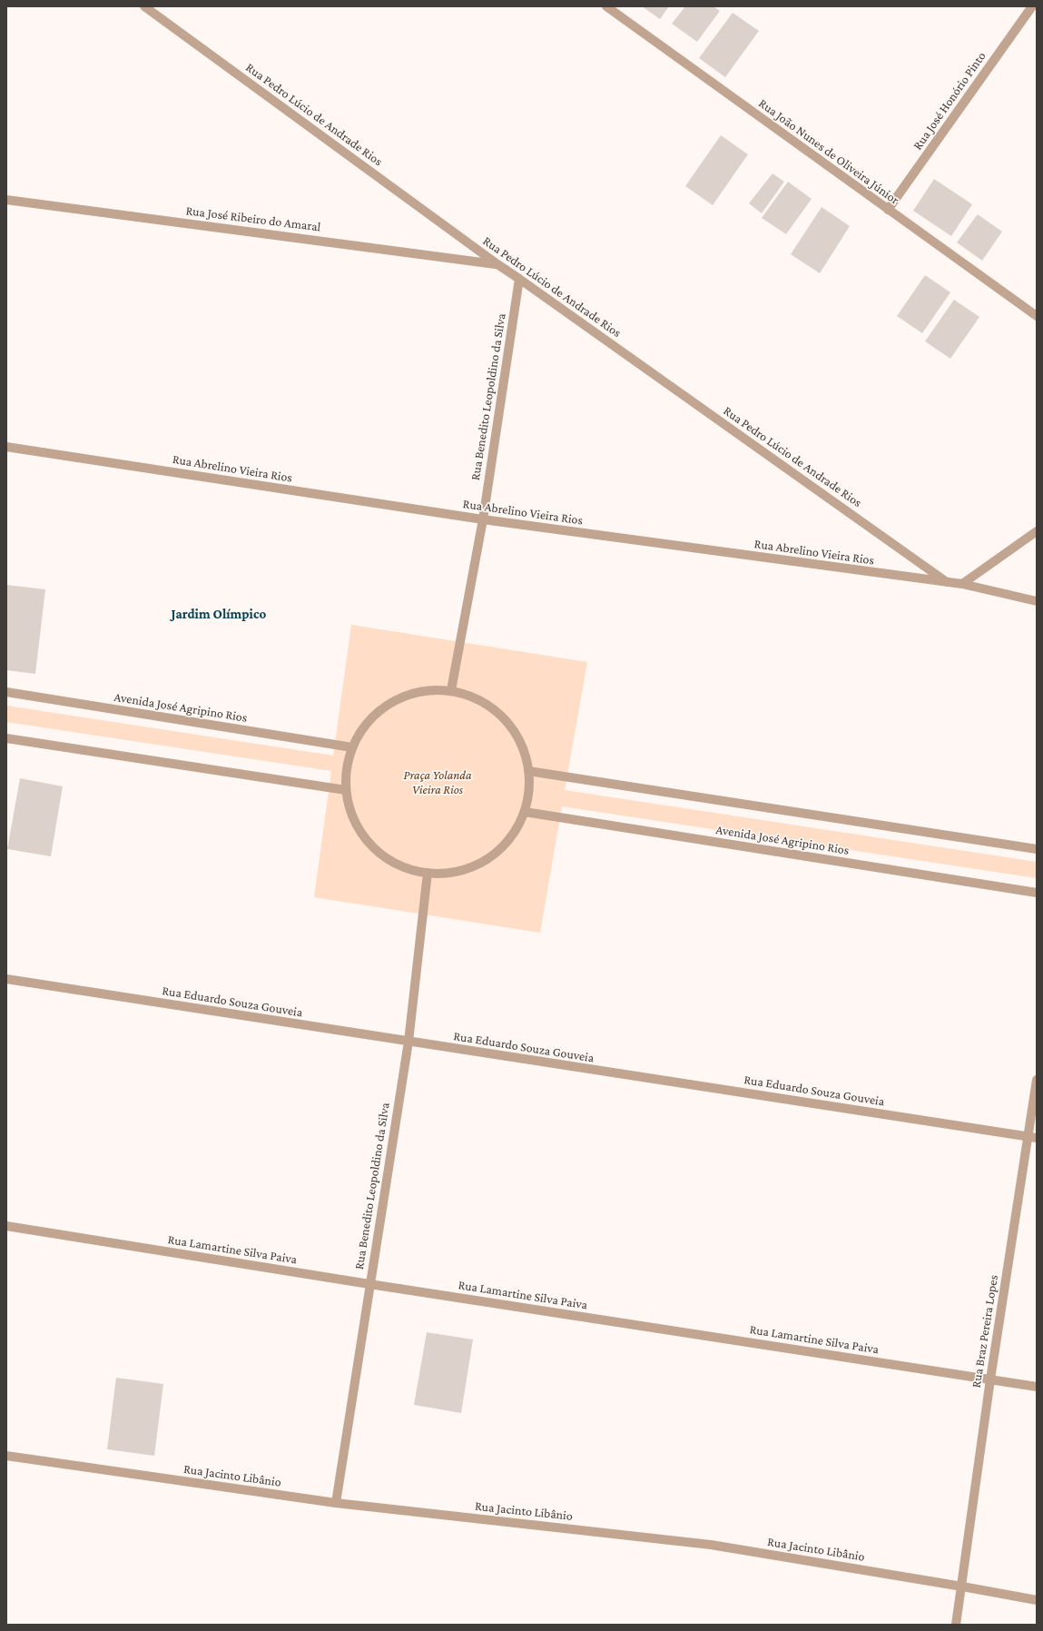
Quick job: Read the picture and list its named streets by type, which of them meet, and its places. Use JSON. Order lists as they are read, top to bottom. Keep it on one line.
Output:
{"streets":{"street":["Rua José Honório Pinto","Rua Pedro Lúcio de Andrade Rios","Rua João Nunes de Oliveira Júnior","Rua José Ribeiro do Amaral","Rua Benedito Leopoldino da Silva","Rua Abrelino Vieira Rios","Avenida José Agripino Rios","Rua Eduardo Souza Gouveia","Rua Lamartine Silva Paiva","Rua Braz Pereira Lopes","Rua Jacinto Libânio"]},"crossings":[["Rua José Honório Pinto","Rua João Nunes de Oliveira Júnior"],["Rua Pedro Lúcio de Andrade Rios","Rua José Ribeiro do Amaral"],["Rua Pedro Lúcio de Andrade Rios","Rua Benedito Leopoldino da Silva"],["Rua Pedro Lúcio de Andrade Rios","Rua Abrelino Vieira Rios"],["Rua Benedito Leopoldino da Silva","Rua Abrelino Vieira Rios"],["Rua Benedito Leopoldino da Silva","Rua Eduardo Souza Gouveia"],["Rua Benedito Leopoldino da Silva","Rua Lamartine Silva Paiva"],["Rua Benedito Leopoldino da Silva","Rua Jacinto Libânio"],["Rua Eduardo Souza Gouveia","Rua Braz Pereira Lopes"],["Rua Lamartine Silva Paiva","Rua Braz Pereira Lopes"],["Rua Braz Pereira Lopes","Rua Jacinto Libânio"]],"districts":["Jardim Olímpico"],"parks":["Praça Yolanda Vieira Rios"]}
